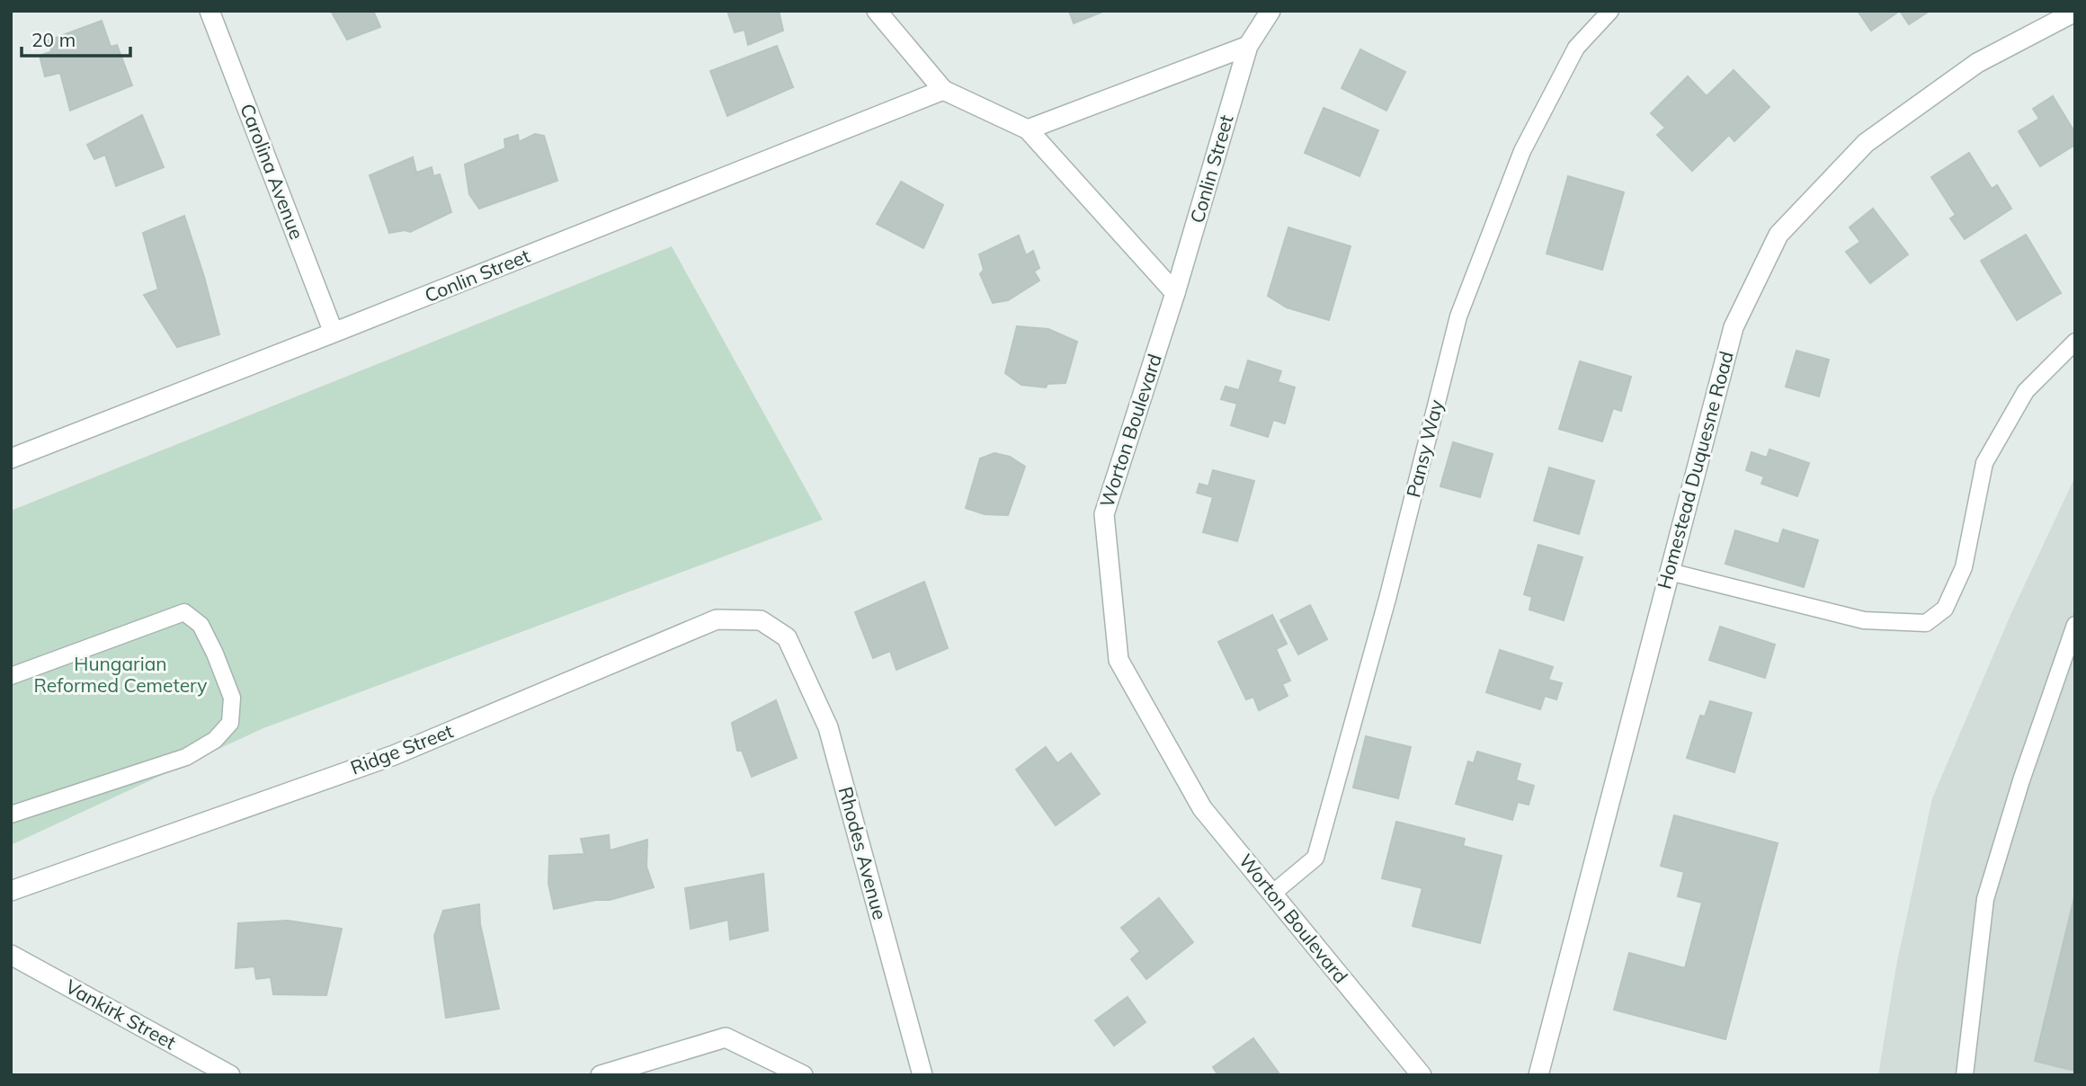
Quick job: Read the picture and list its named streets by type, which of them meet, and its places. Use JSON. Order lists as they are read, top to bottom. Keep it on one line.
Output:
{"streets":{"street":["Conlin Street","Carolina Avenue","Worton Boulevard","Homestead Duquesne Road","Ridge Street","Rhodes Avenue","Vankirk Street"],"lane":["Pansy Way"]},"crossings":[["Conlin Street","Carolina Avenue"],["Conlin Street","Worton Boulevard"],["Worton Boulevard","Pansy Way"],["Ridge Street","Rhodes Avenue"]],"parks":["Hungarian Reformed Cemetery"],"scale_bar":"20 m"}
